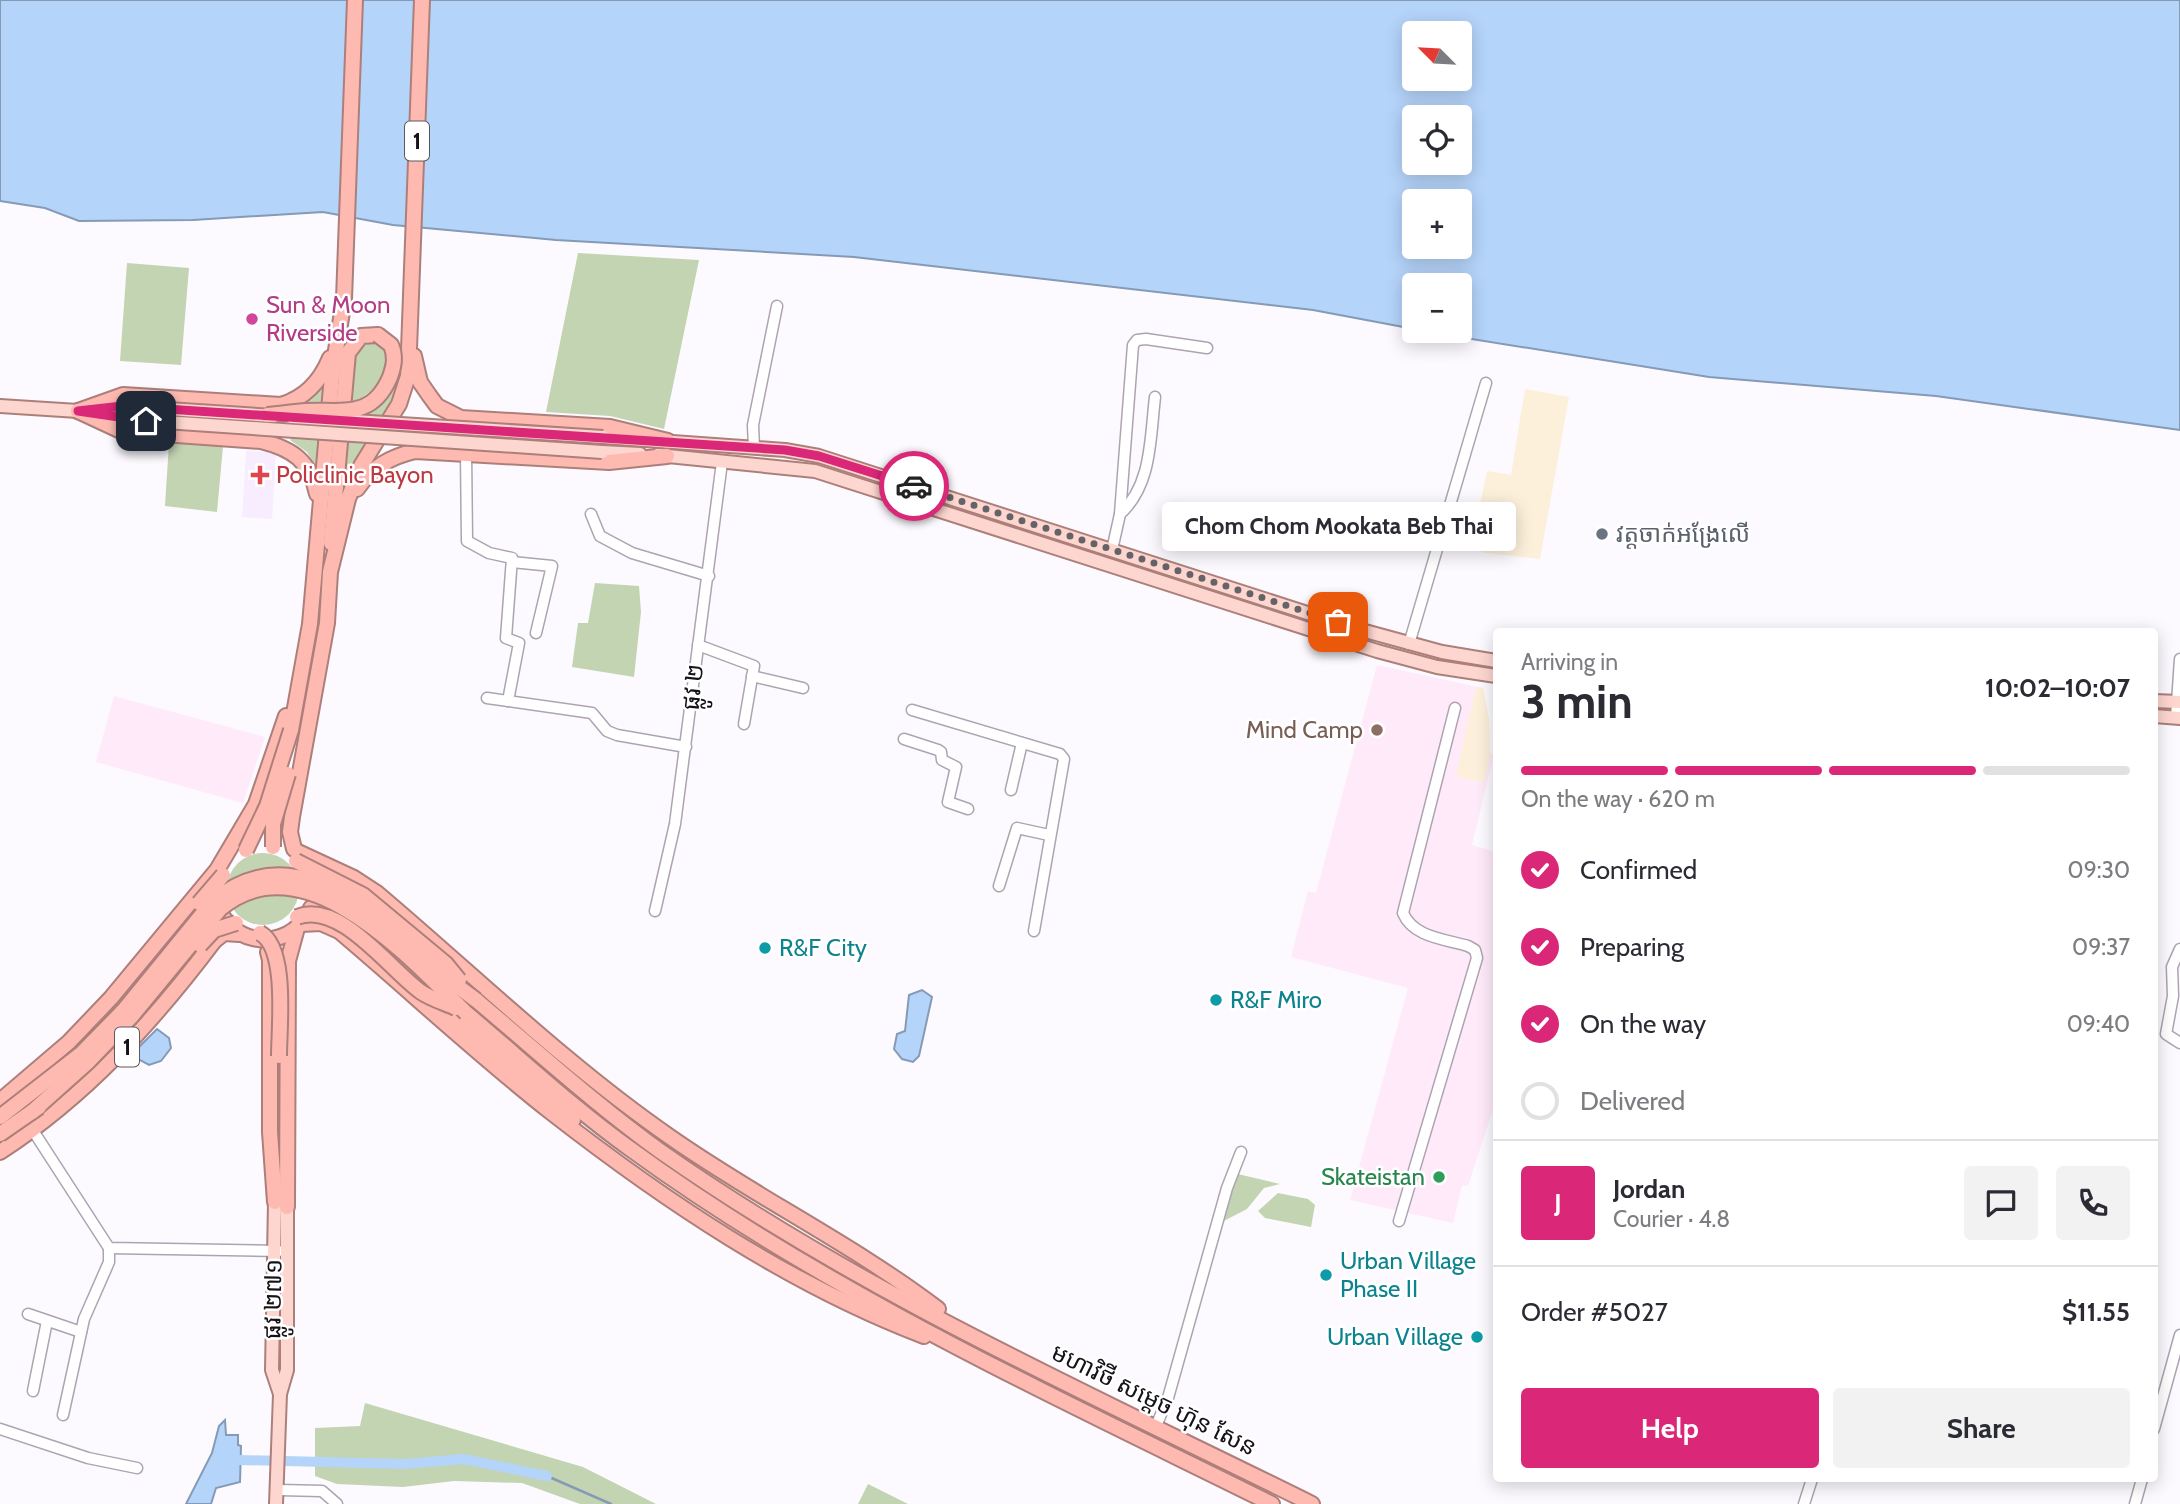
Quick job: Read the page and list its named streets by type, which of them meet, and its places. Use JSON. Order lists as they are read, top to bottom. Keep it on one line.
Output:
{"streets":{"highway":["1","មហាវិថី សម្តេច ហ៊ុន សែន"],"main road":["ផ្លូវ ២៧១"],"street":["ផ្លូវ ២"]},"places":{"other":["Sun & Moon Riverside","វត្តចាក់អង្រែលើ","Chom Chom Mookata Beb Thai","Mind Camp","R&F City","R&F Miro","Skateistan","Urban Village Phase II","Urban Village"],"health":["Policlinic Bayon"]},"north":"top left","page":{"map_buttons":["+","−"],"bubble":"Chom Chom Mookata Beb Thai","heading":["3 min","Arriving in","10:02–10:07"],"panel":["Jordan","Courier · 4.8","Order #5027","$11.55"],"bar":"On the way · 620 m","list":[["Confirmed","09:30"],["Preparing","09:37"],["On the way","09:40"],"Delivered"],"round":"J","buttons":["Help","Share"]}}
